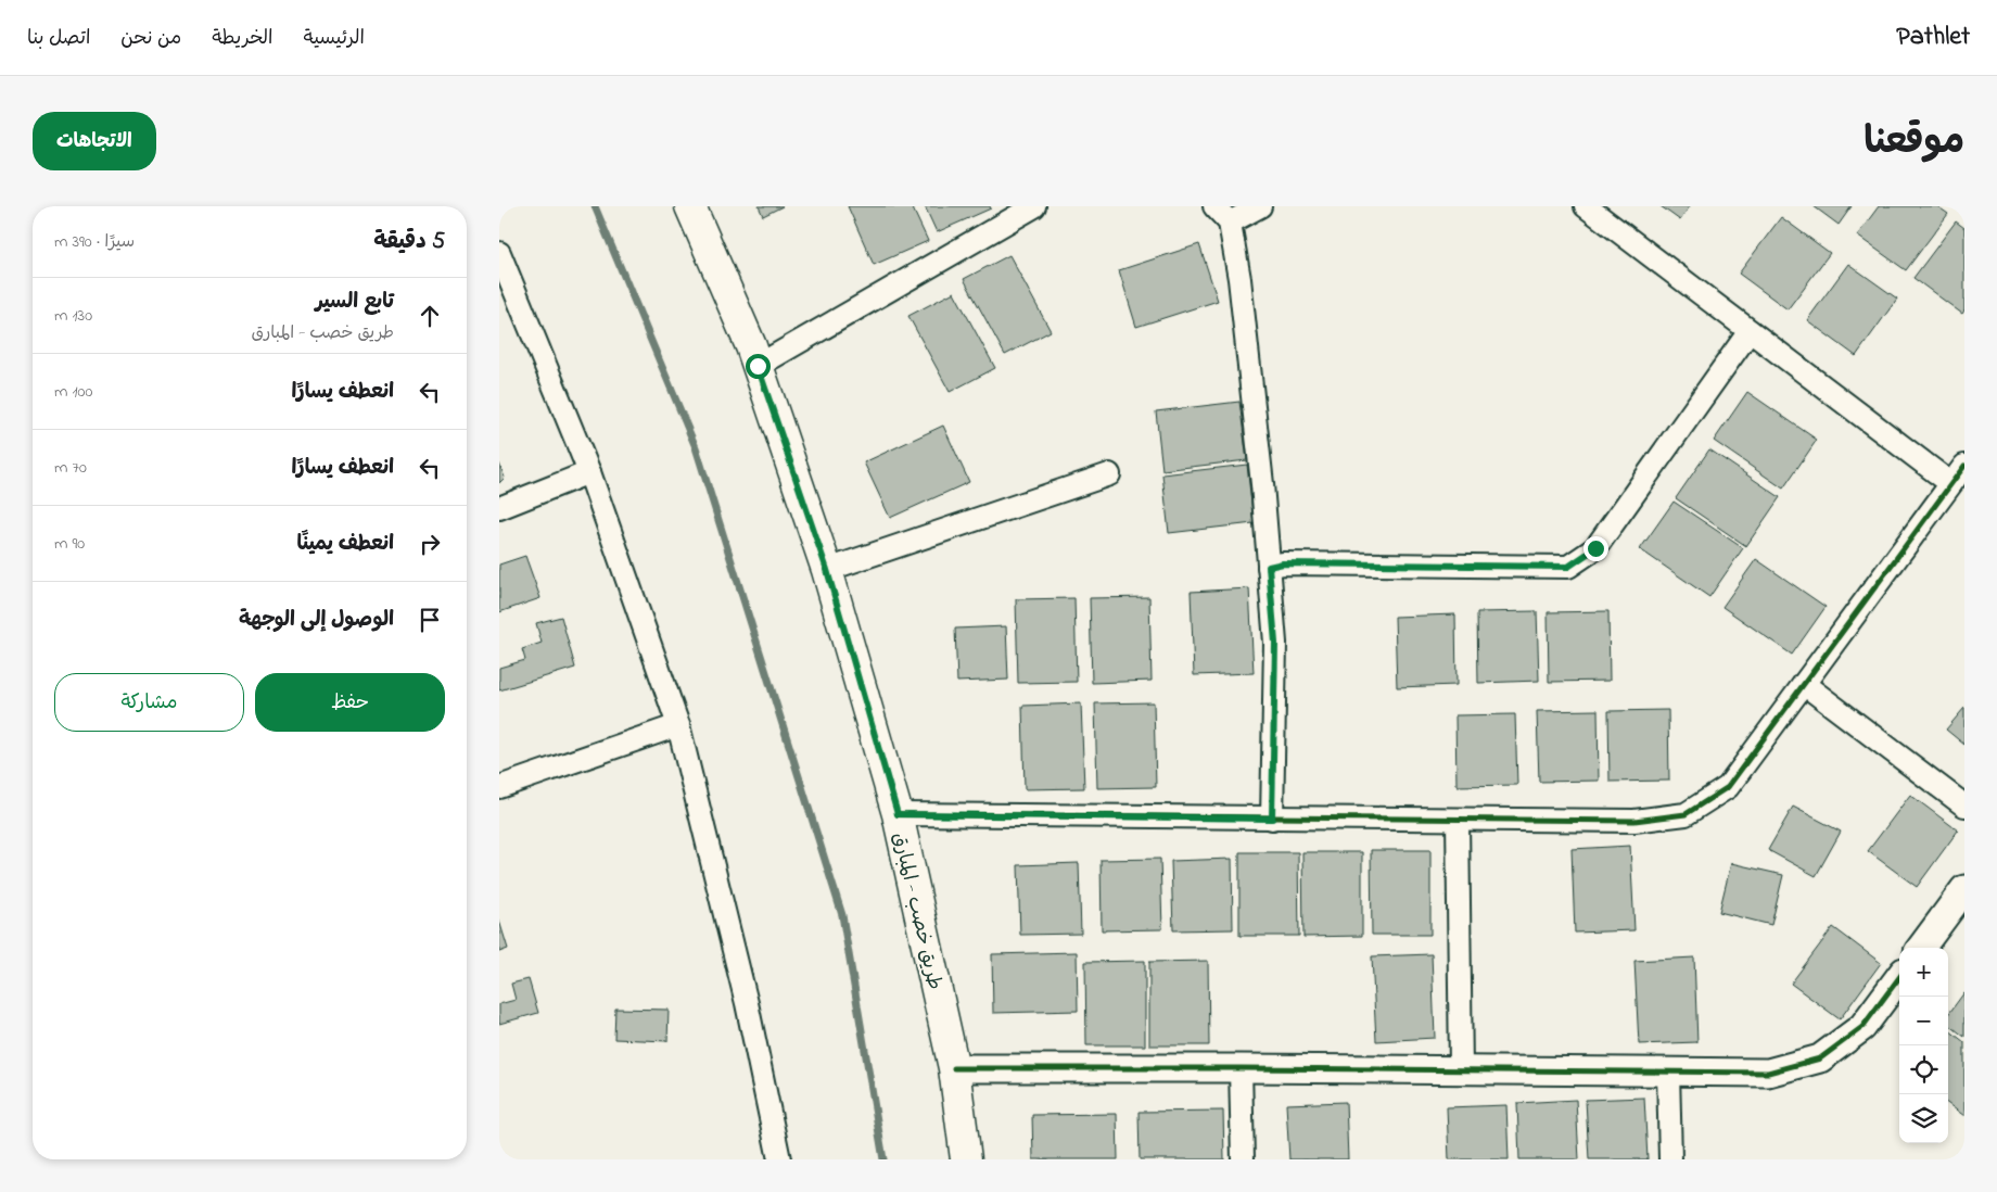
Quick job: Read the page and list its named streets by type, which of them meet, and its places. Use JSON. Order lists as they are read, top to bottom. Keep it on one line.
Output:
{"streets":{"main road":["طريق خصب - المبارق"]},"page":{"header":"Pathlet","nav":["الرئيسية","الخريطة","من نحن","اتصل بنا"],"title":"موقعنا","buttons":["الاتجاهات",["حفظ","مشاركة"]],"heading":["5 دقيقة","سيرًا · 390 m"],"list":[["تابع السير","طريق خصب - المبارق","130 m"],["انعطف يسارًا","100 m"],["انعطف يسارًا","70 m"],["انعطف يمينًا","90 m"],"الوصول إلى الوجهة"],"map_buttons":["+","−"]}}
